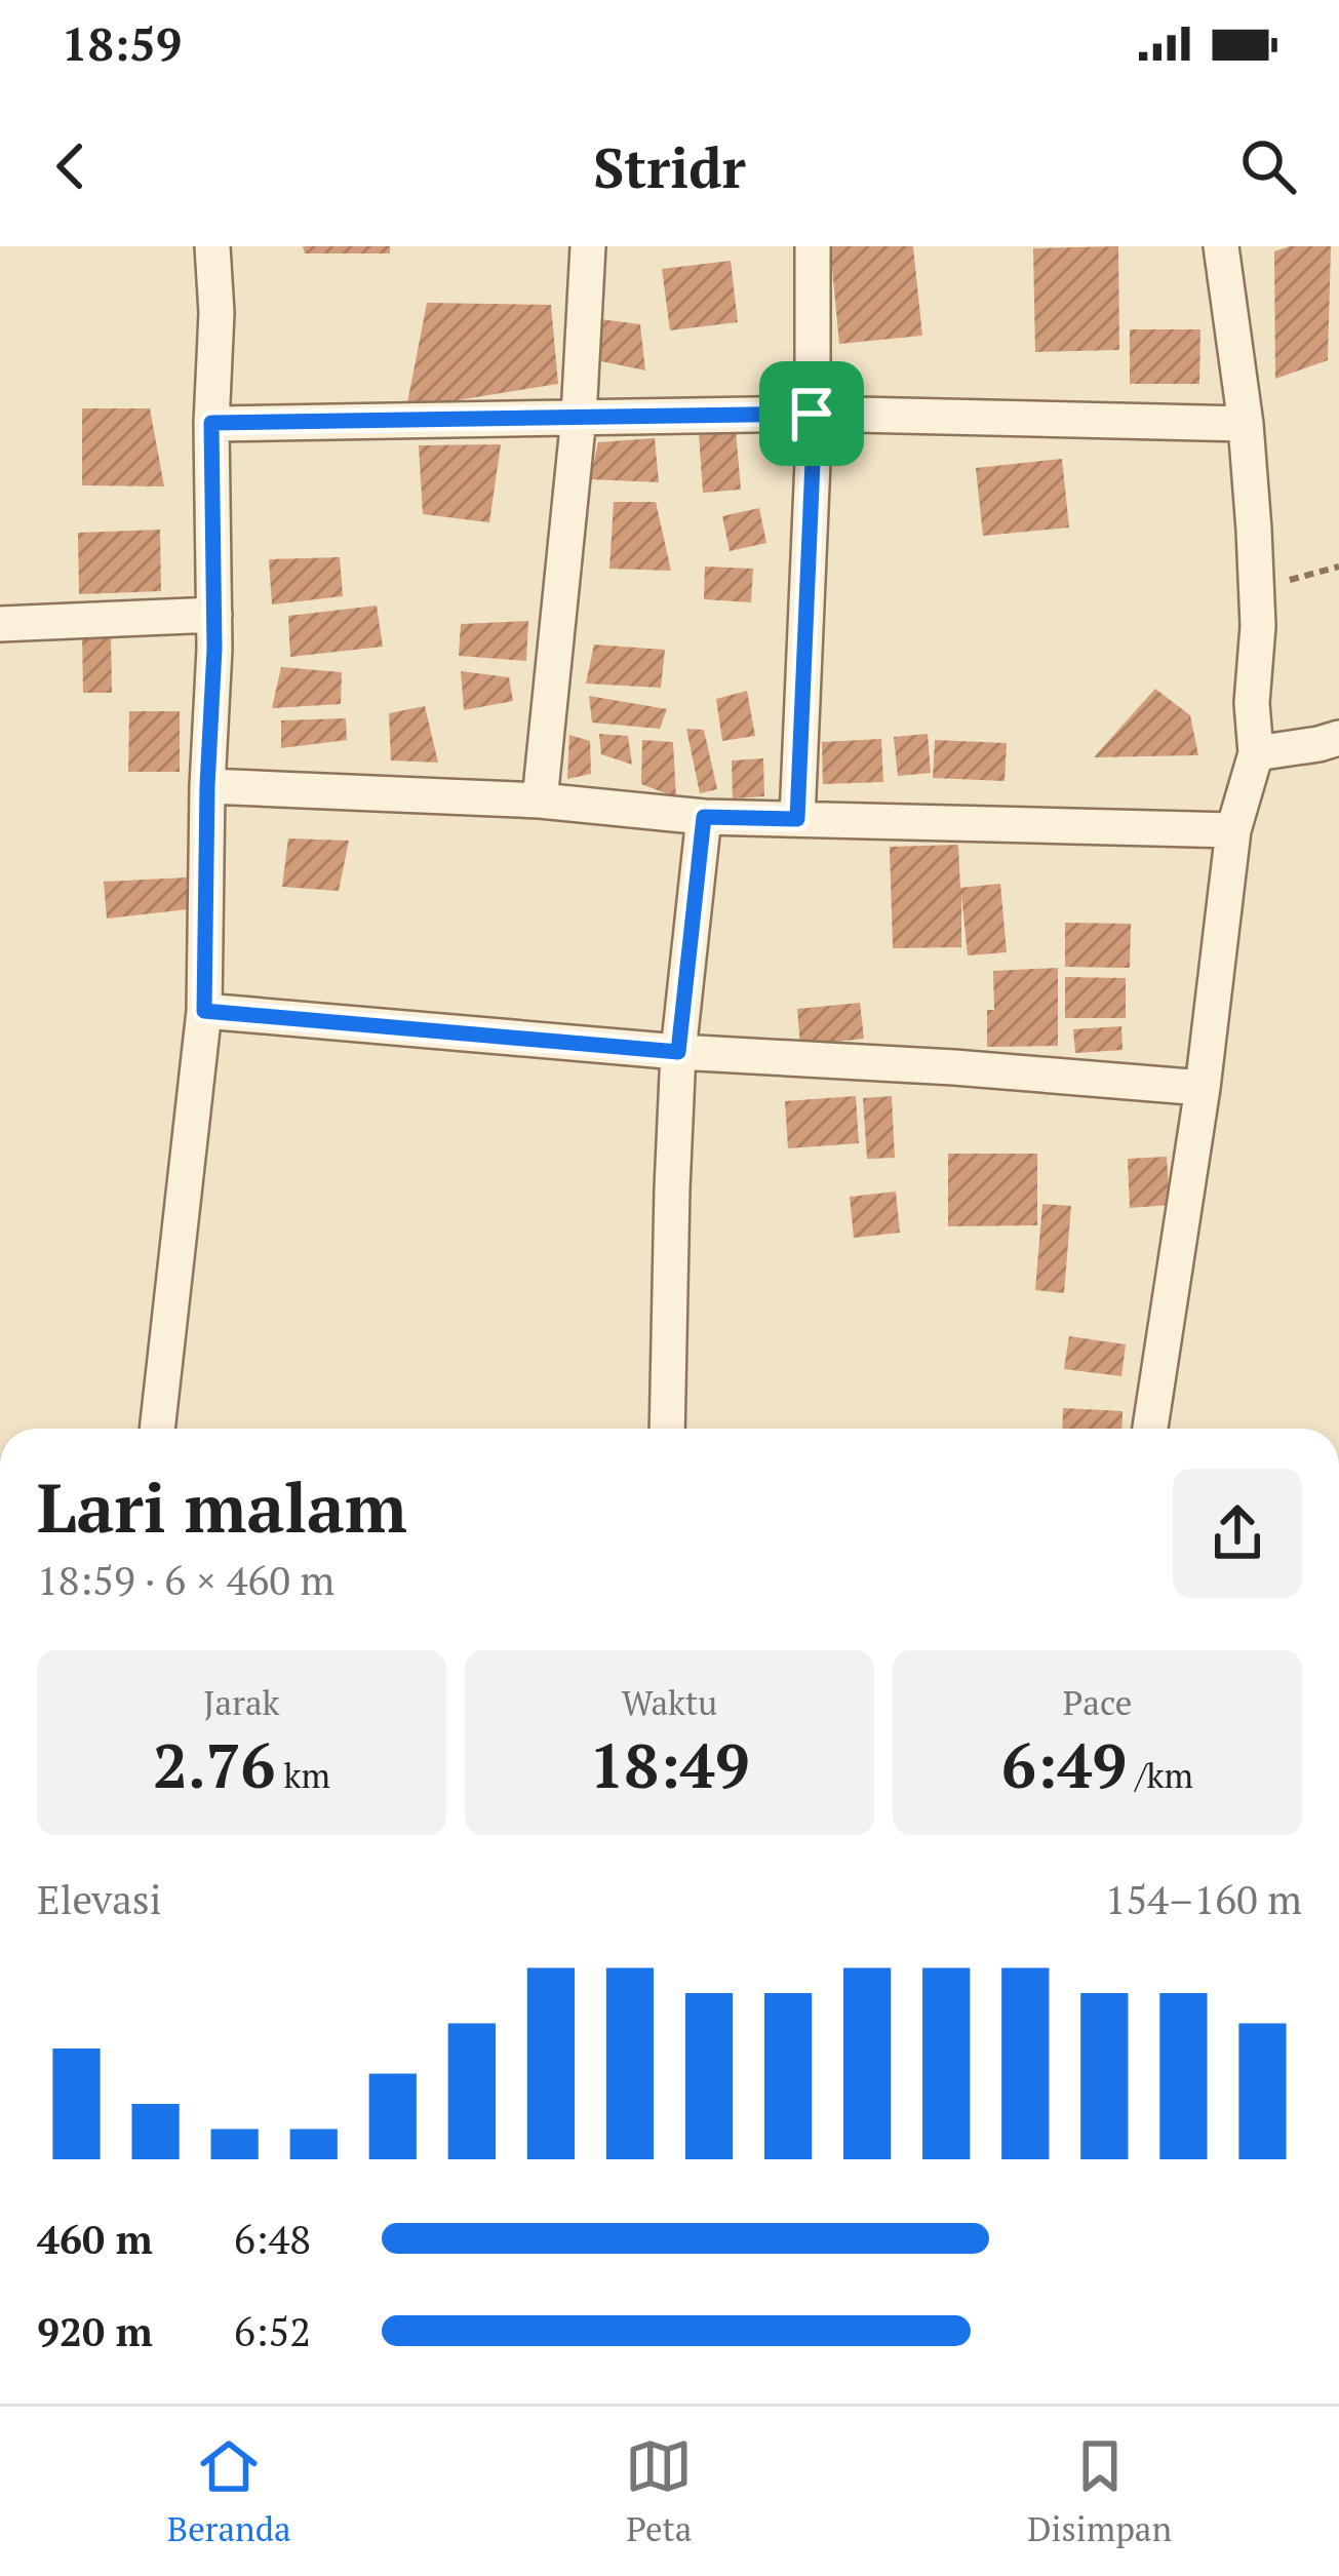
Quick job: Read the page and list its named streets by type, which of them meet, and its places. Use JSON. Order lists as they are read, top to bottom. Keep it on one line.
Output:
{"page":{"status":"18:59","header":"Stridr","heading":["Lari malam","18:59 · 6 × 460 m"],"stats":[["Jarak","2.76 km"],["Waktu","18:49"],["Pace","6:49 /km"]],"chart":["Elevasi","154–160 m"],"list":[{"name":"460 m","note":"6:48"},{"name":"920 m","note":"6:52"}],"tabs":["Beranda","Peta","Disimpan"]}}
